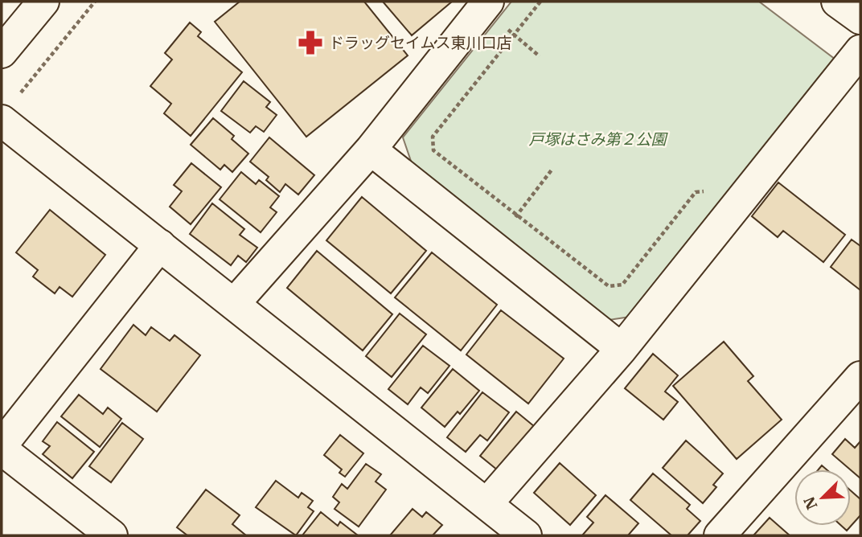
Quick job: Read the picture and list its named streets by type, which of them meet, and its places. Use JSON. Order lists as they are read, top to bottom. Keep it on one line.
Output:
{"parks":["戸塚はさみ第２公園"],"places":{"pharmacy":["ドラッグセイムス東川口店"]},"north":"bottom left"}
